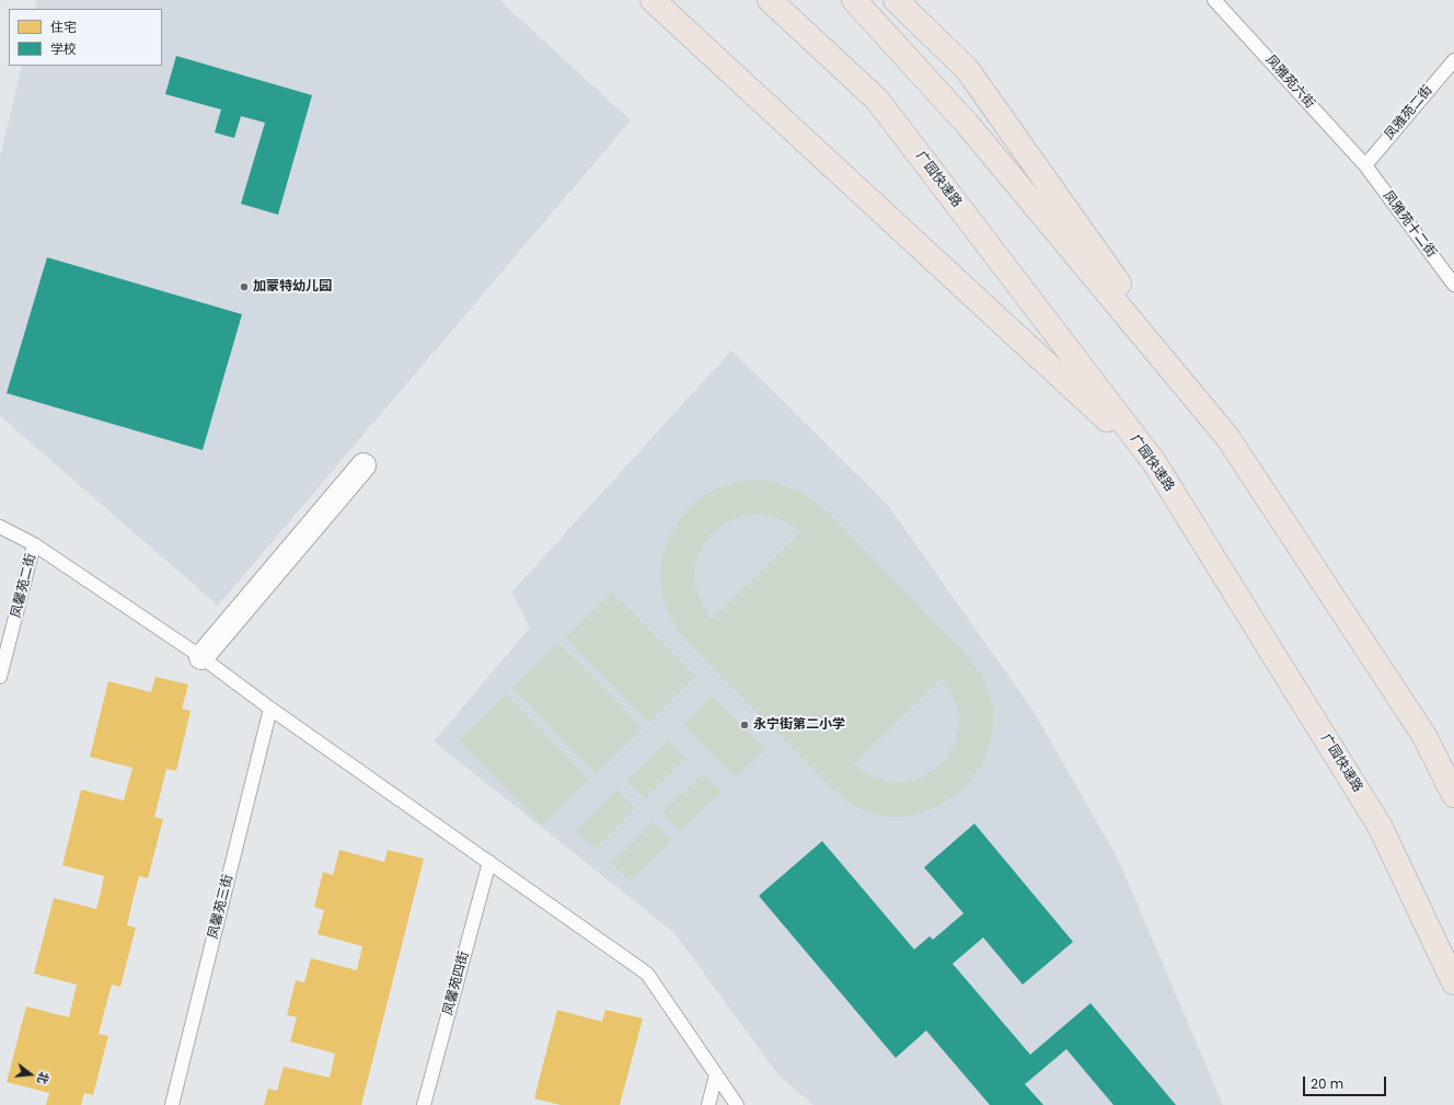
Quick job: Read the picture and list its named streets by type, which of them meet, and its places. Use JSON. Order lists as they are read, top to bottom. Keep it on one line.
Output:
{"streets":{"highway":["广园快速路"],"lane":["凤雅苑六街","凤雅苑二街","凤雅苑十二街","凤馨苑二街","凤馨苑三街","凤馨苑四街"]},"crossings":[["凤雅苑六街","凤雅苑二街"],["凤雅苑六街","凤雅苑十二街"],["凤雅苑二街","凤雅苑十二街"]],"places":["加蒙特幼儿园","永宁街第二小学"],"legend":["住宅","学校"],"scale_bar":"20 m","north":"right"}
